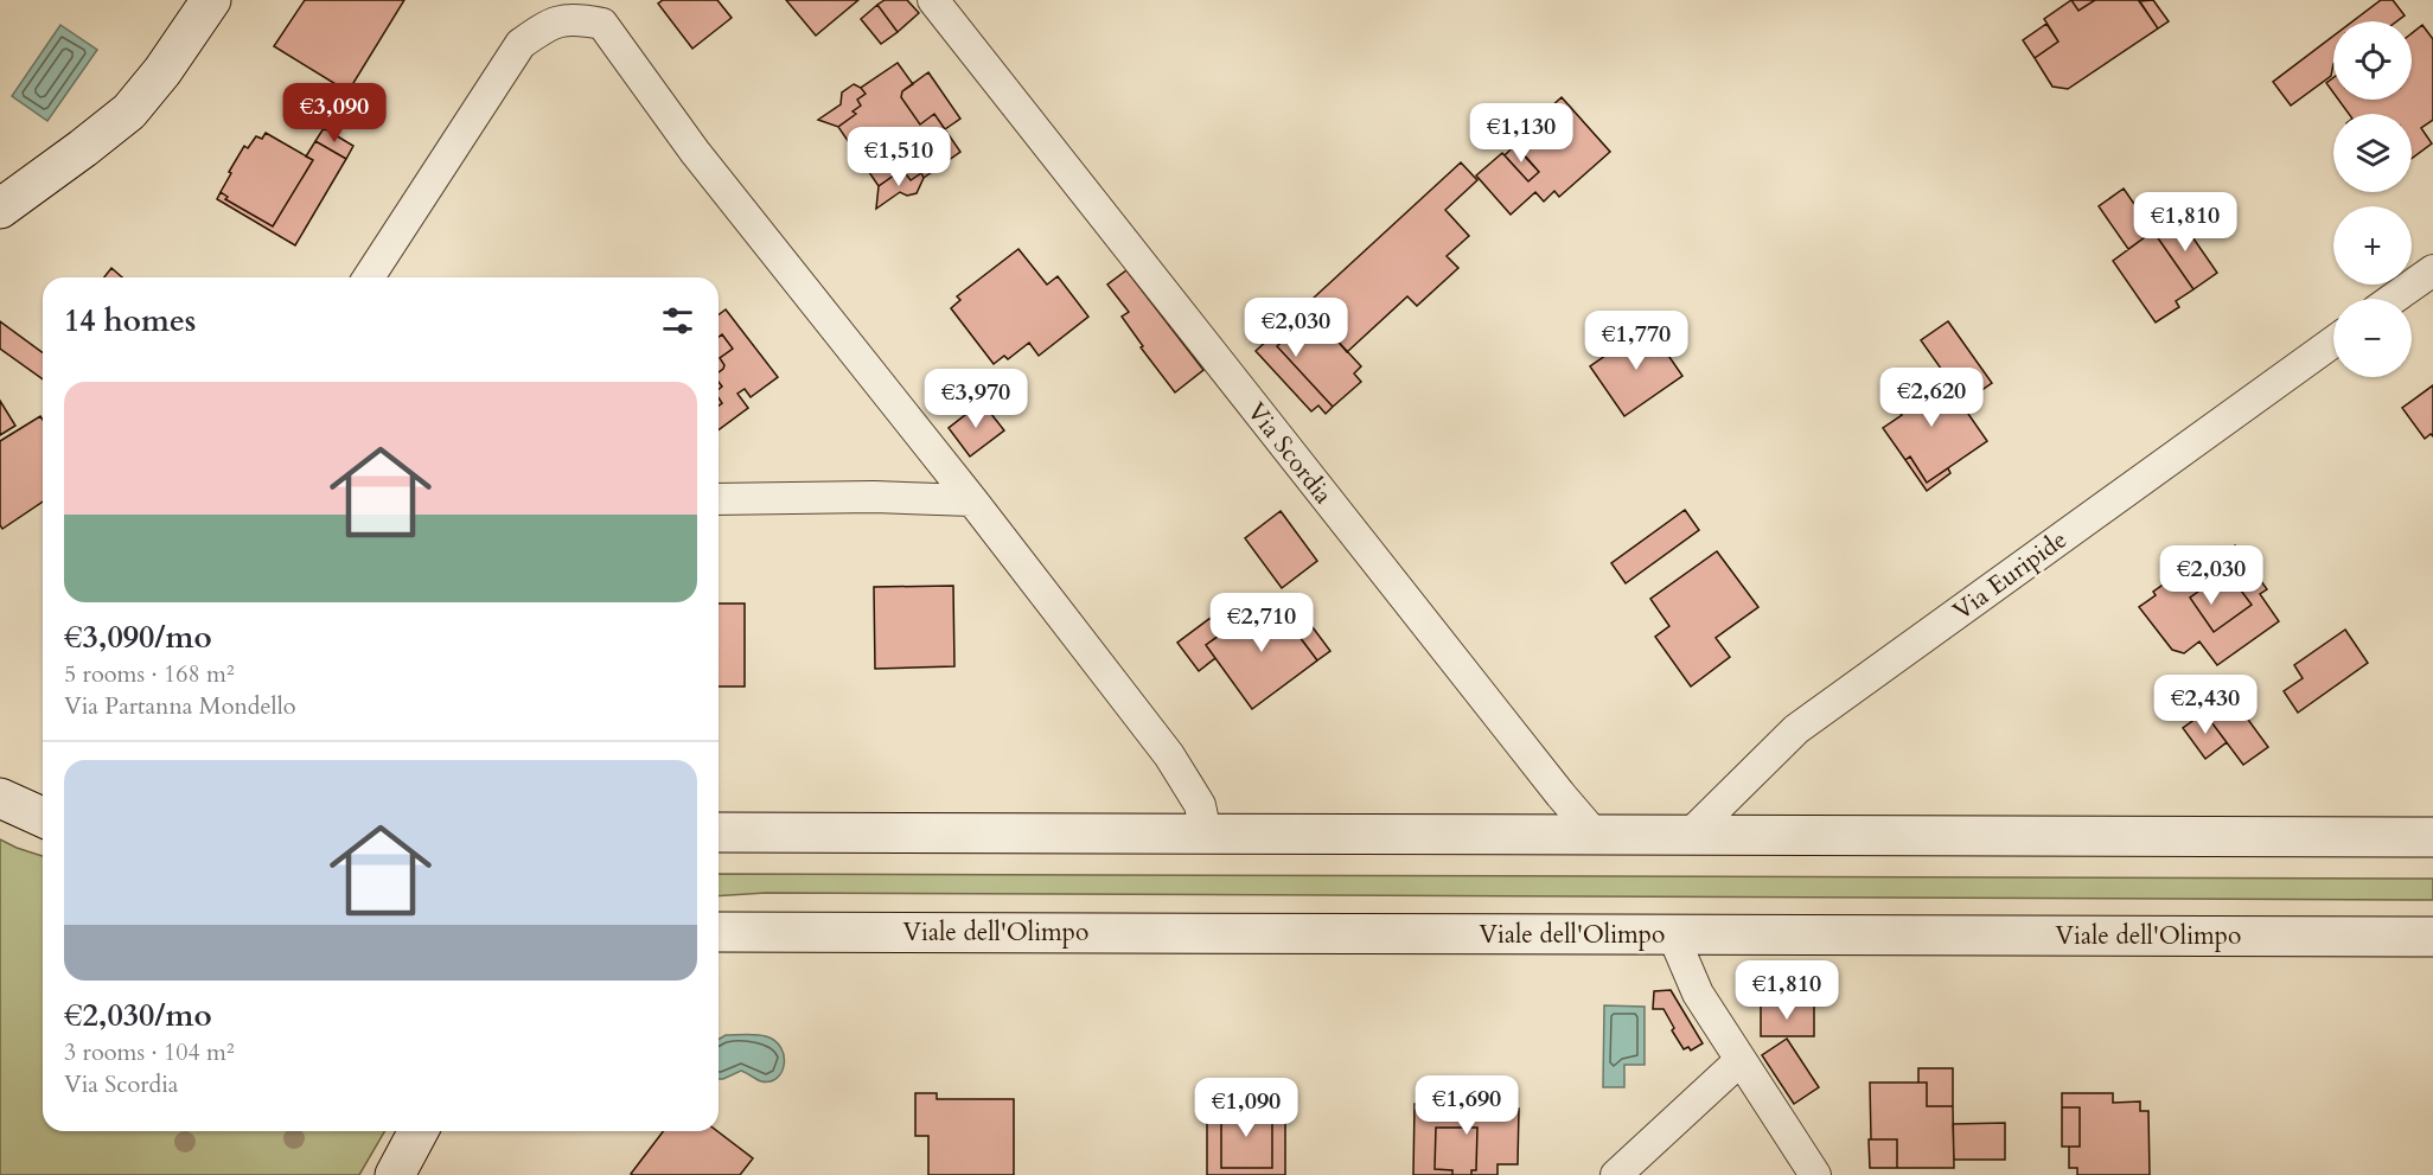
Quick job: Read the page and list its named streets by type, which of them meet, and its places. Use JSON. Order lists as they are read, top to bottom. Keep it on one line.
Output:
{"streets":{"street":["Via Scordia","Via Euripide","Viale dell'Olimpo"]},"page":{"map_buttons":["+","−"],"price":["€3,090","€1,130","€1,510","€1,810","€2,030","€1,770","€2,620","€3,970","€2,030","€2,710","€2,430","€1,810","€1,690","€1,090"],"heading":"14 homes","list":[{"name":"€3,090/mo","note":"5 rooms · 168 m² · Via Partanna Mondello"},{"name":"€2,030/mo","note":"3 rooms · 104 m² · Via Scordia"}]}}
